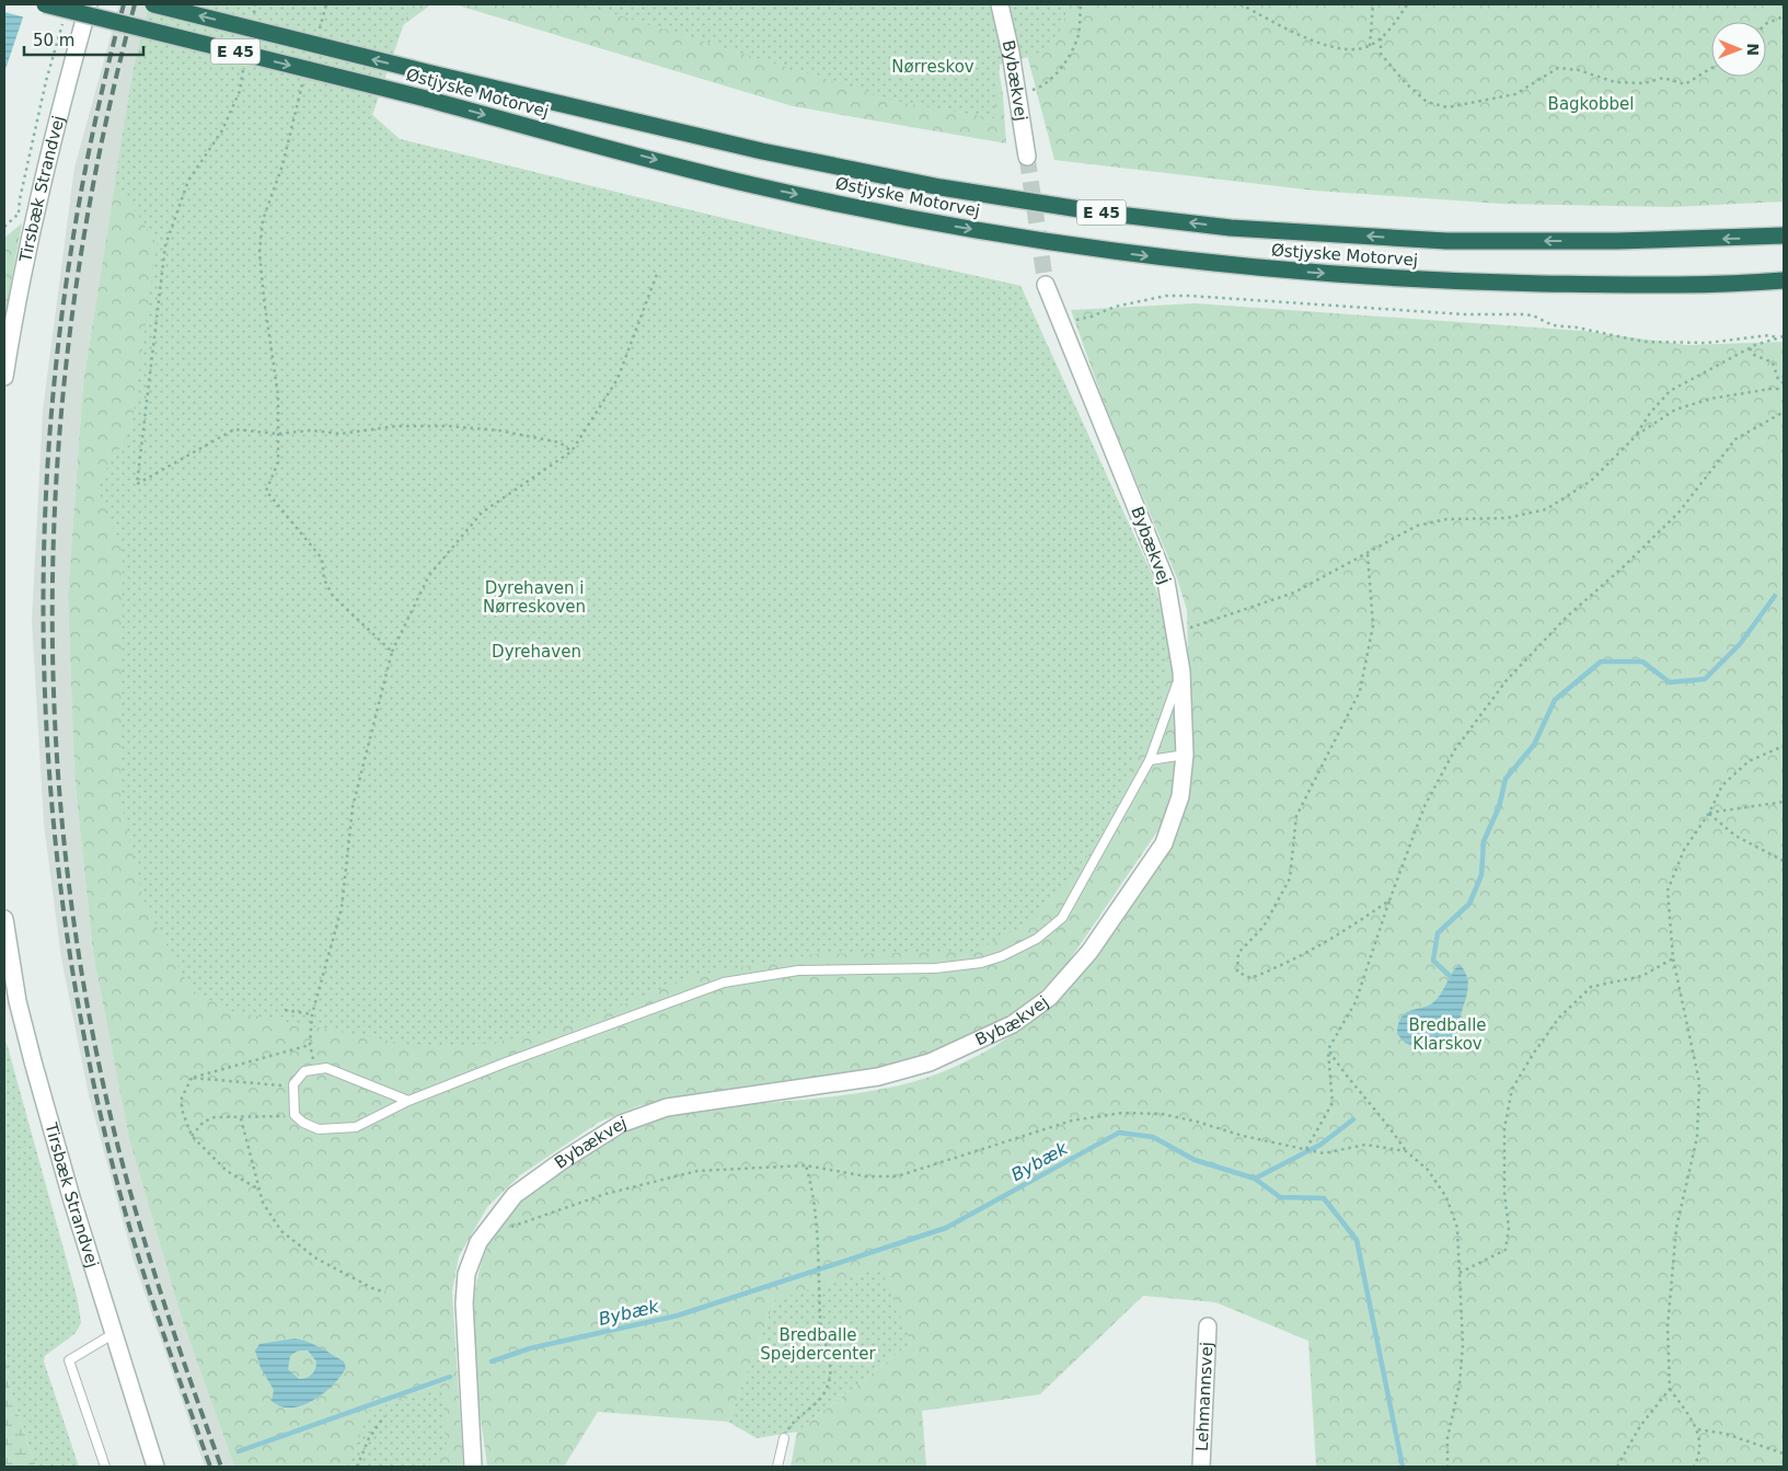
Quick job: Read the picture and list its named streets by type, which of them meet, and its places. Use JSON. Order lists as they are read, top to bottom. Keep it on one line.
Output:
{"streets":{"highway":["E 45","Østjyske Motorvej"],"street":["Bybækvej","Tirsbæk Strandvej","Lehmannsvej"]},"water":["Bybæk"],"parks":["Nørreskov","Bagkobbel","Dyrehaven i Nørreskoven","Dyrehaven","Bredballe Klarskov","Bredballe Spejdercenter"],"scale_bar":"50 m","north":"right"}
